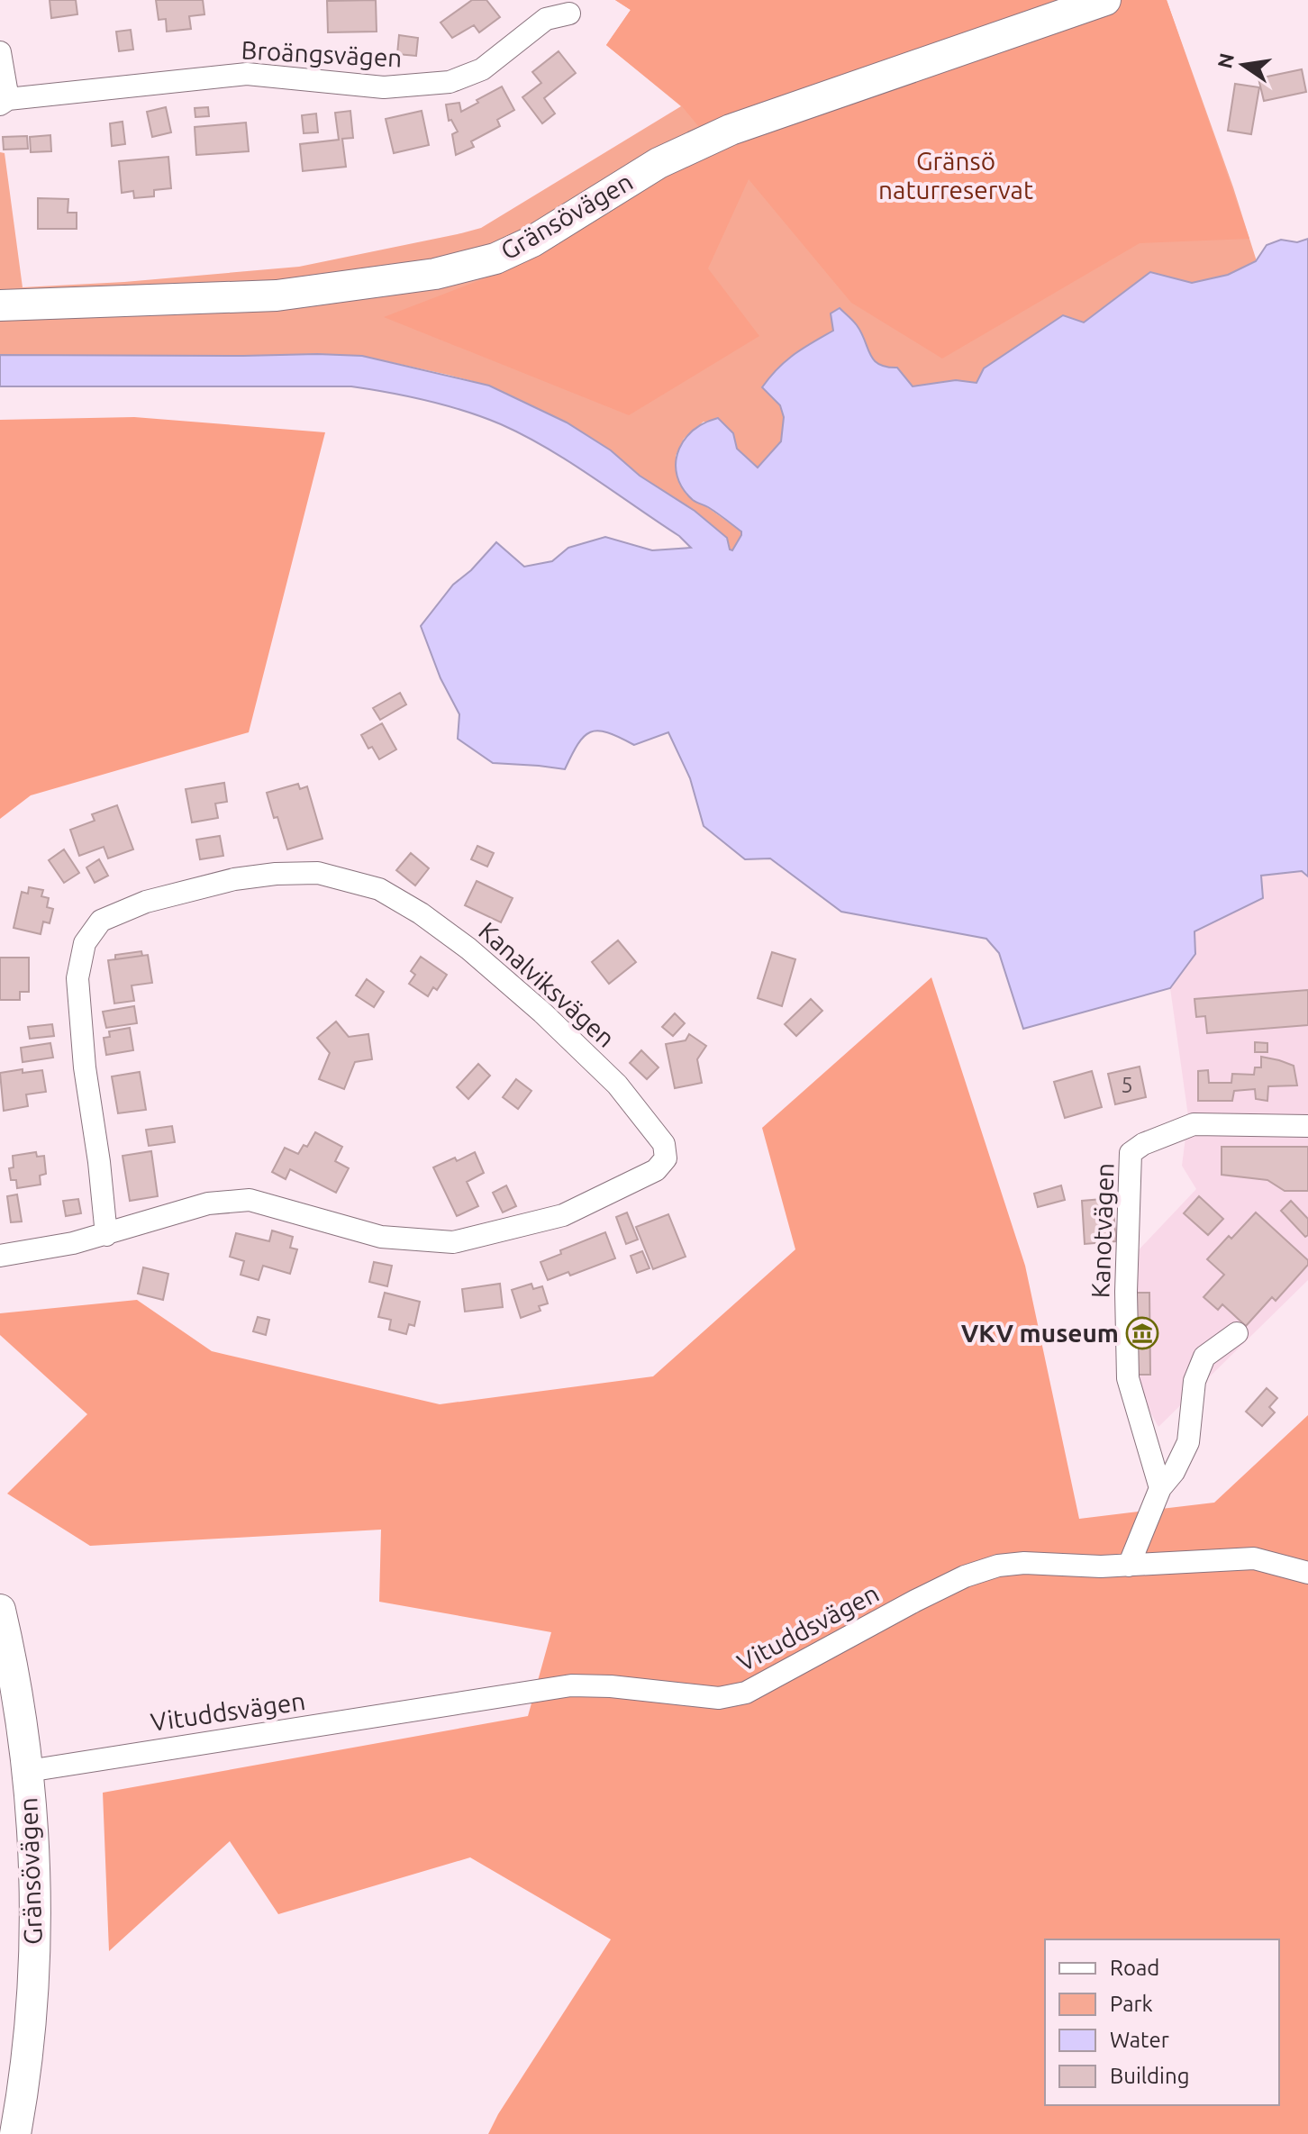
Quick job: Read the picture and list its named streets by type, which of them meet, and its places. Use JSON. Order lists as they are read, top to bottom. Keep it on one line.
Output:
{"streets":{"street":["Broängsvägen","Gränsövägen","Kanalviksvägen","Kanotvägen","Vituddsvägen"]},"crossings":[["Gränsövägen","Vituddsvägen"]],"parks":["Gränsö naturreservat"],"places":{"museum":["VKV museum"]},"house_numbers":["5"],"legend":["Road","Park","Water","Building"],"north":"left"}
